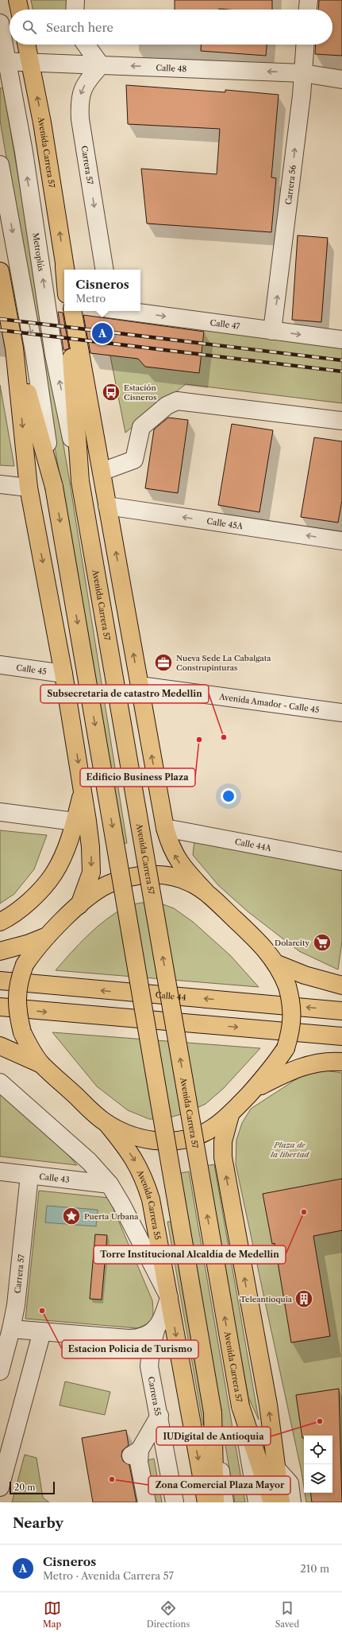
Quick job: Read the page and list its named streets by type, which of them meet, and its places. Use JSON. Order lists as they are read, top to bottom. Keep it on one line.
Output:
{"streets":{"main road":["Avenida Carrera 57","Calle 44","Avenida Carrera 55"],"street":["Calle 48","Carrera 57","Carrera 56","Metroplús","Calle 47","Calle 45A","Calle 45","Avenida Amador - Calle 45","Calle 44A","Calle 43","Carrera 55"]},"crossings":[["Calle 48","Avenida Carrera 57"],["Calle 48","Carrera 57"],["Calle 48","Carrera 56"],["Calle 48","Metroplús"],["Avenida Carrera 57","Metroplús"],["Carrera 57","Calle 43"],["Carrera 56","Calle 47"]],"one_way":["Calle 48","Carrera 56","Calle 47","Calle 45A"],"parks":["Plaza de la libertad"],"places":{"bus stop":["Estación Cisneros"],"office":["Nueva Sede La Cabalgata Construpinturas"],"other":["Subsecretaria de catastro Medellin","Edificio Business Plaza","Torre Institucional Alcaldía de Medellín","Estacion Policia de Turismo","IUDigital de Antioquia","Zona Comercial Plaza Mayor"],"supermarket":["Dolarcity"],"place":["Puerta Urbana"],"building":["Teleantioquia"]},"scale_bar":"20 m","page":{"search":"Search here","popup":["Cisneros","Metro"],"pins":"A","scale":"20 m","heading":"Nearby","list":[{"mark":"A","name":"Cisneros","note":"Metro · Avenida Carrera 57","value":"210 m"}],"nav":["Map","Directions","Saved"]}}
